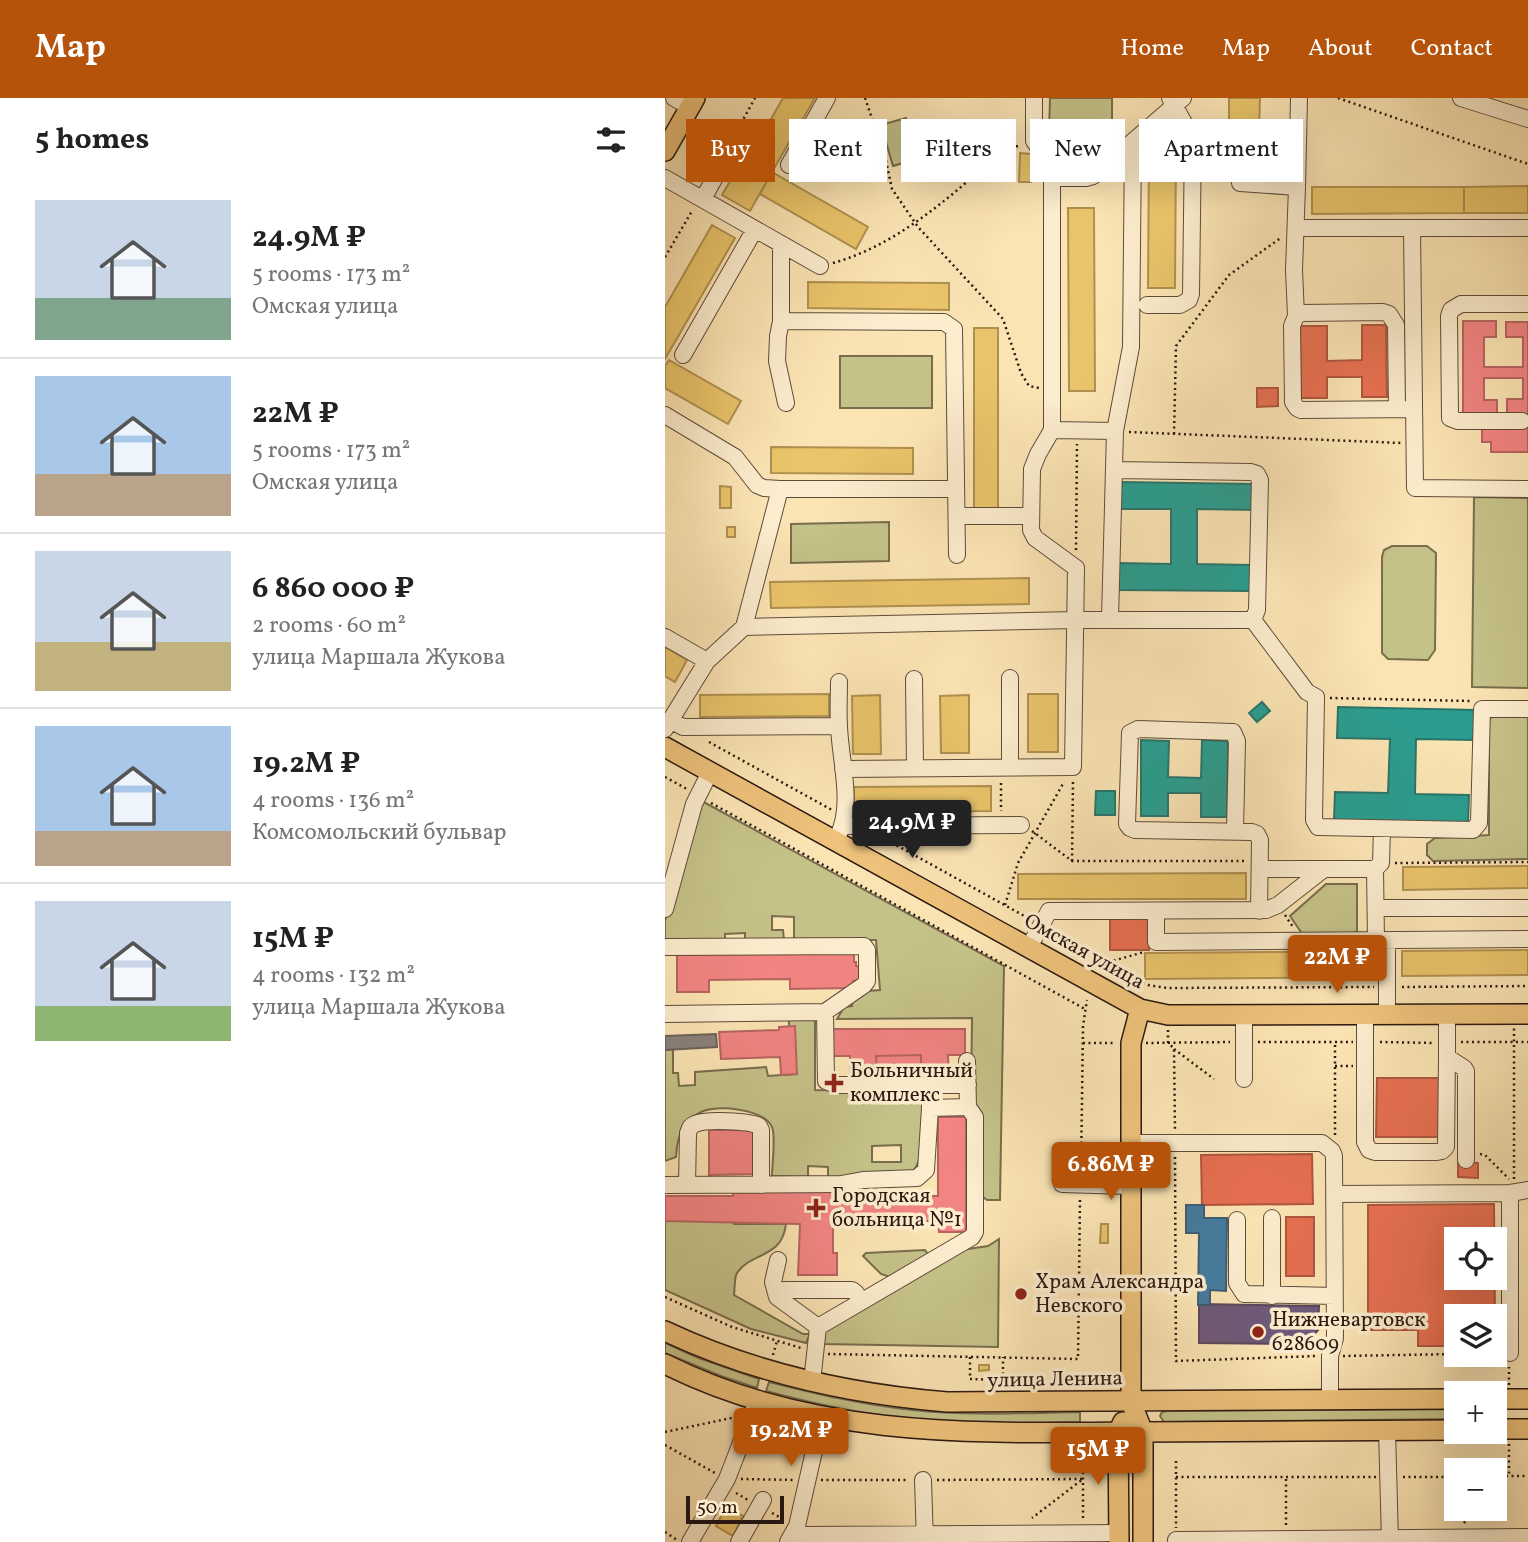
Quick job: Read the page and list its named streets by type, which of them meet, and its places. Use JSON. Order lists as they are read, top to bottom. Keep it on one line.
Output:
{"streets":{"main road":["Омская улица","улица Ленина"]},"places":{"health":["Больничный комплекс","Городская больница №1"],"other":["Храм Александра Невского","Нижневартовск 628609"]},"scale_bar":"50 m","page":{"header":"Map","nav":["Home","Map","About","Contact"],"heading":"5 homes","chip":["Buy","Rent","Filters","New","Apartment"],"list":[{"name":"24.9M ₽","note":"5 rooms · 173 m² · Омская улица"},{"name":"22M ₽","note":"5 rooms · 173 m² · Омская улица"},{"name":"6 860 000 ₽","note":"2 rooms · 60 m² · улица Маршала Жукова"},{"name":"19.2M ₽","note":"4 rooms · 136 m² · Комсомольский бульвар"},{"name":"15M ₽","note":"4 rooms · 132 m² · улица Маршала Жукова"}],"price":["24.9M ₽","22M ₽","6.86M ₽","19.2M ₽","15M ₽"],"map_buttons":["+","−"],"scale":"50 m"}}
